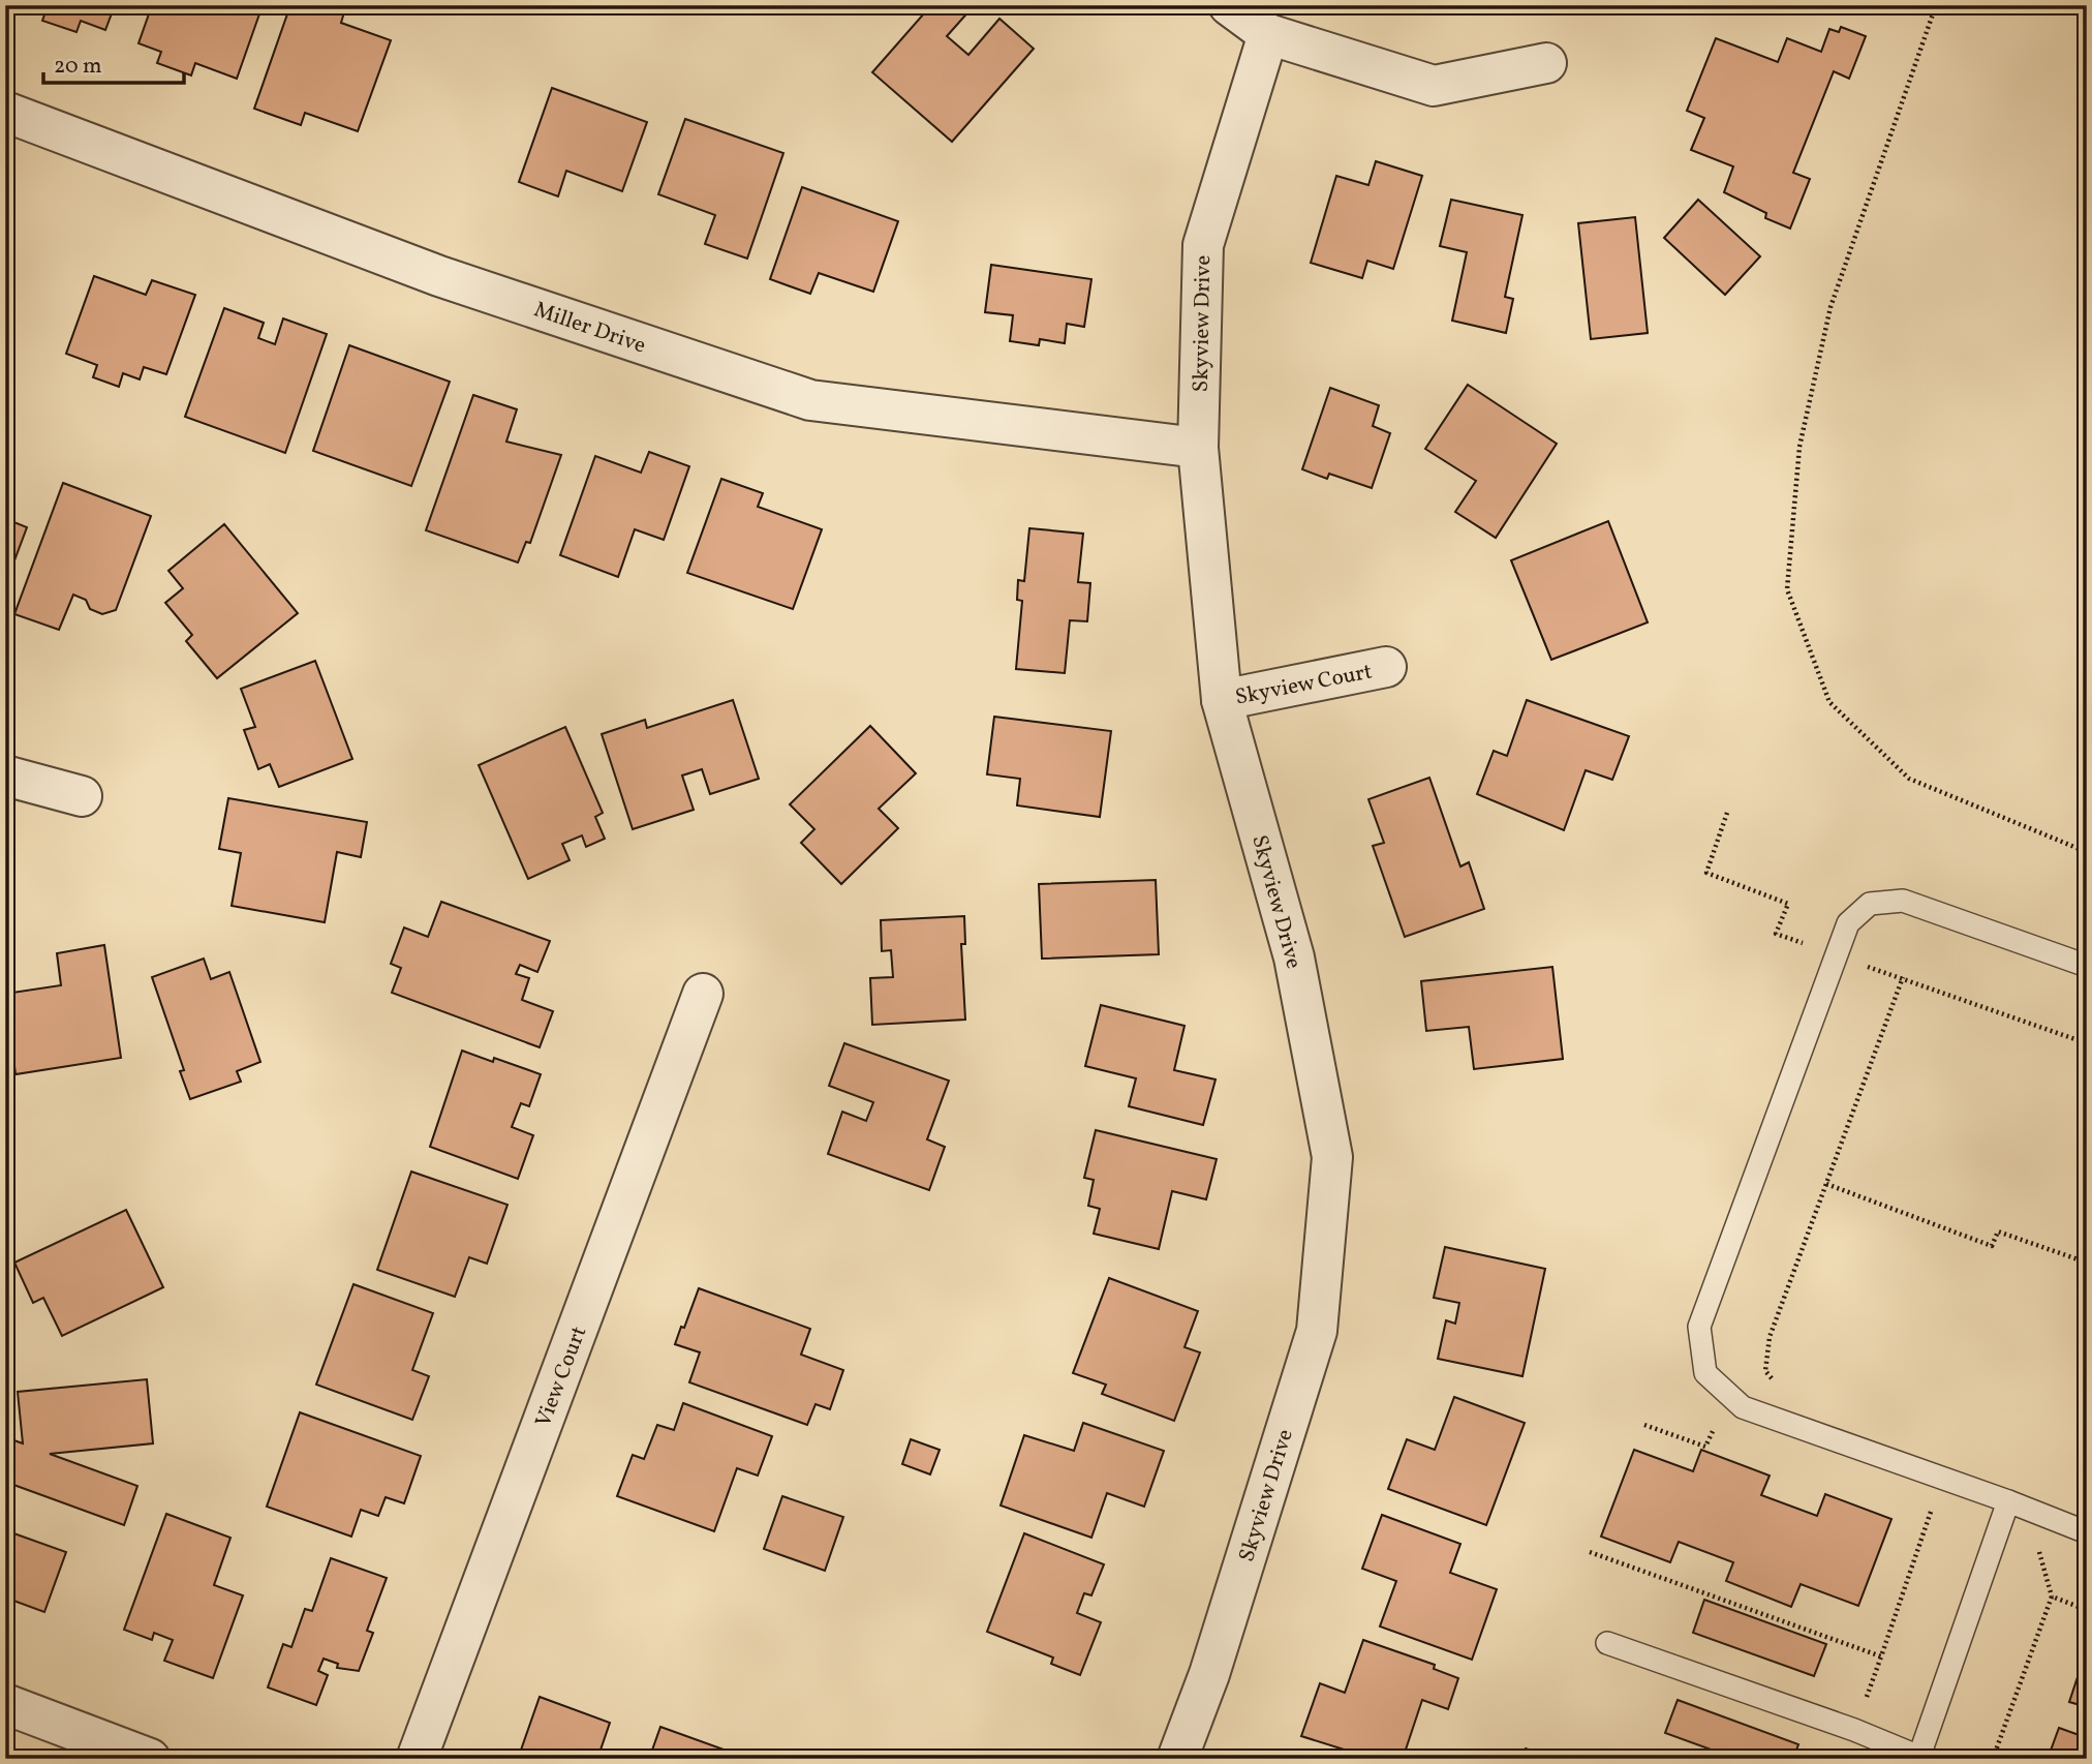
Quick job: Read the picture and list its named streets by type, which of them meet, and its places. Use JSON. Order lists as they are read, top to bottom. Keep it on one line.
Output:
{"streets":{"street":["Skyview Drive","Miller Drive","Skyview Court","View Court"]},"crossings":[["Skyview Drive","Miller Drive"],["Skyview Drive","Skyview Court"]],"scale_bar":"20 m"}
